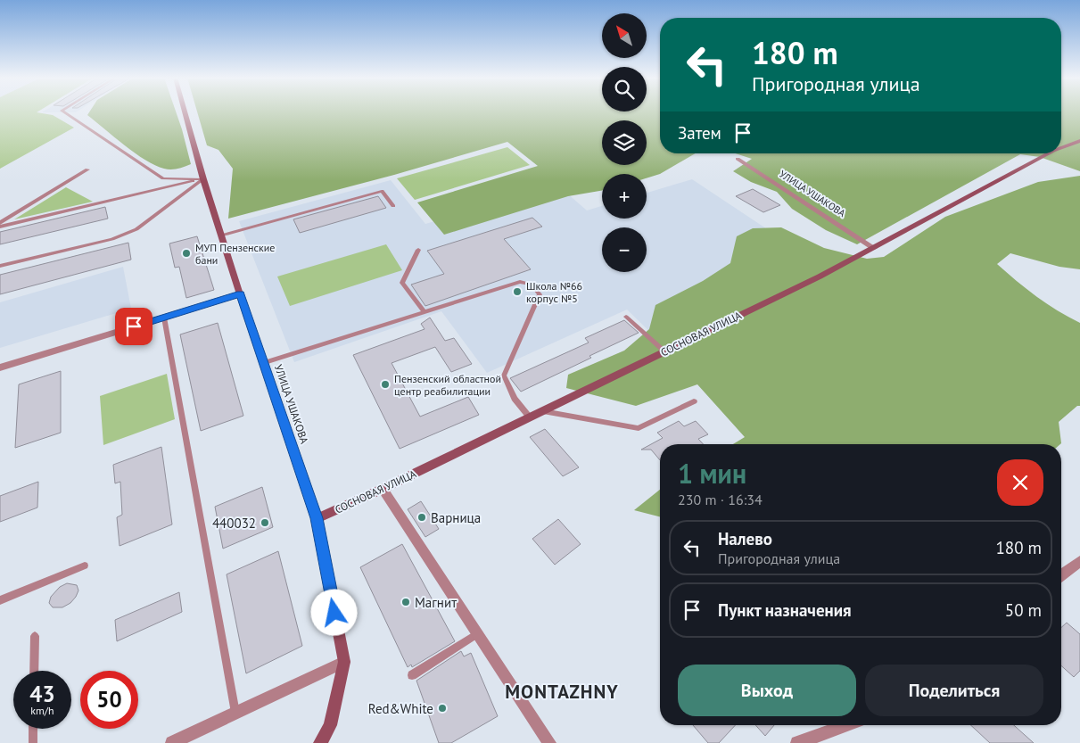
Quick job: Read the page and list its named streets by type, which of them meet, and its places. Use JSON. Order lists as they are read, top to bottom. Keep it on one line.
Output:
{"streets":{"street":["УЛИЦА УШАКОВА","СОСНОВАЯ УЛИЦА"]},"crossings":[["УЛИЦА УШАКОВА","СОСНОВАЯ УЛИЦА"]],"districts":["MONTAZHNY"],"places":["МУП Пензенские бани","Школа №66 корпус №5","Пензенский областной центр реабилитации","Варница","440032","Магнит","Red&White"],"north":"top left","page":{"map_buttons":["+","−"],"turn":["180 m","Пригородная улица"],"then":"Затем","heading":["1 мин","230 m · 16:34"],"list":[{"name":"Налево","note":"Пригородная улица","value":"180 m"},{"name":"Пункт назначения","value":"50 m"}],"buttons":["Выход","Поделиться"],"speed":"43 km/h","limit":"50"}}
